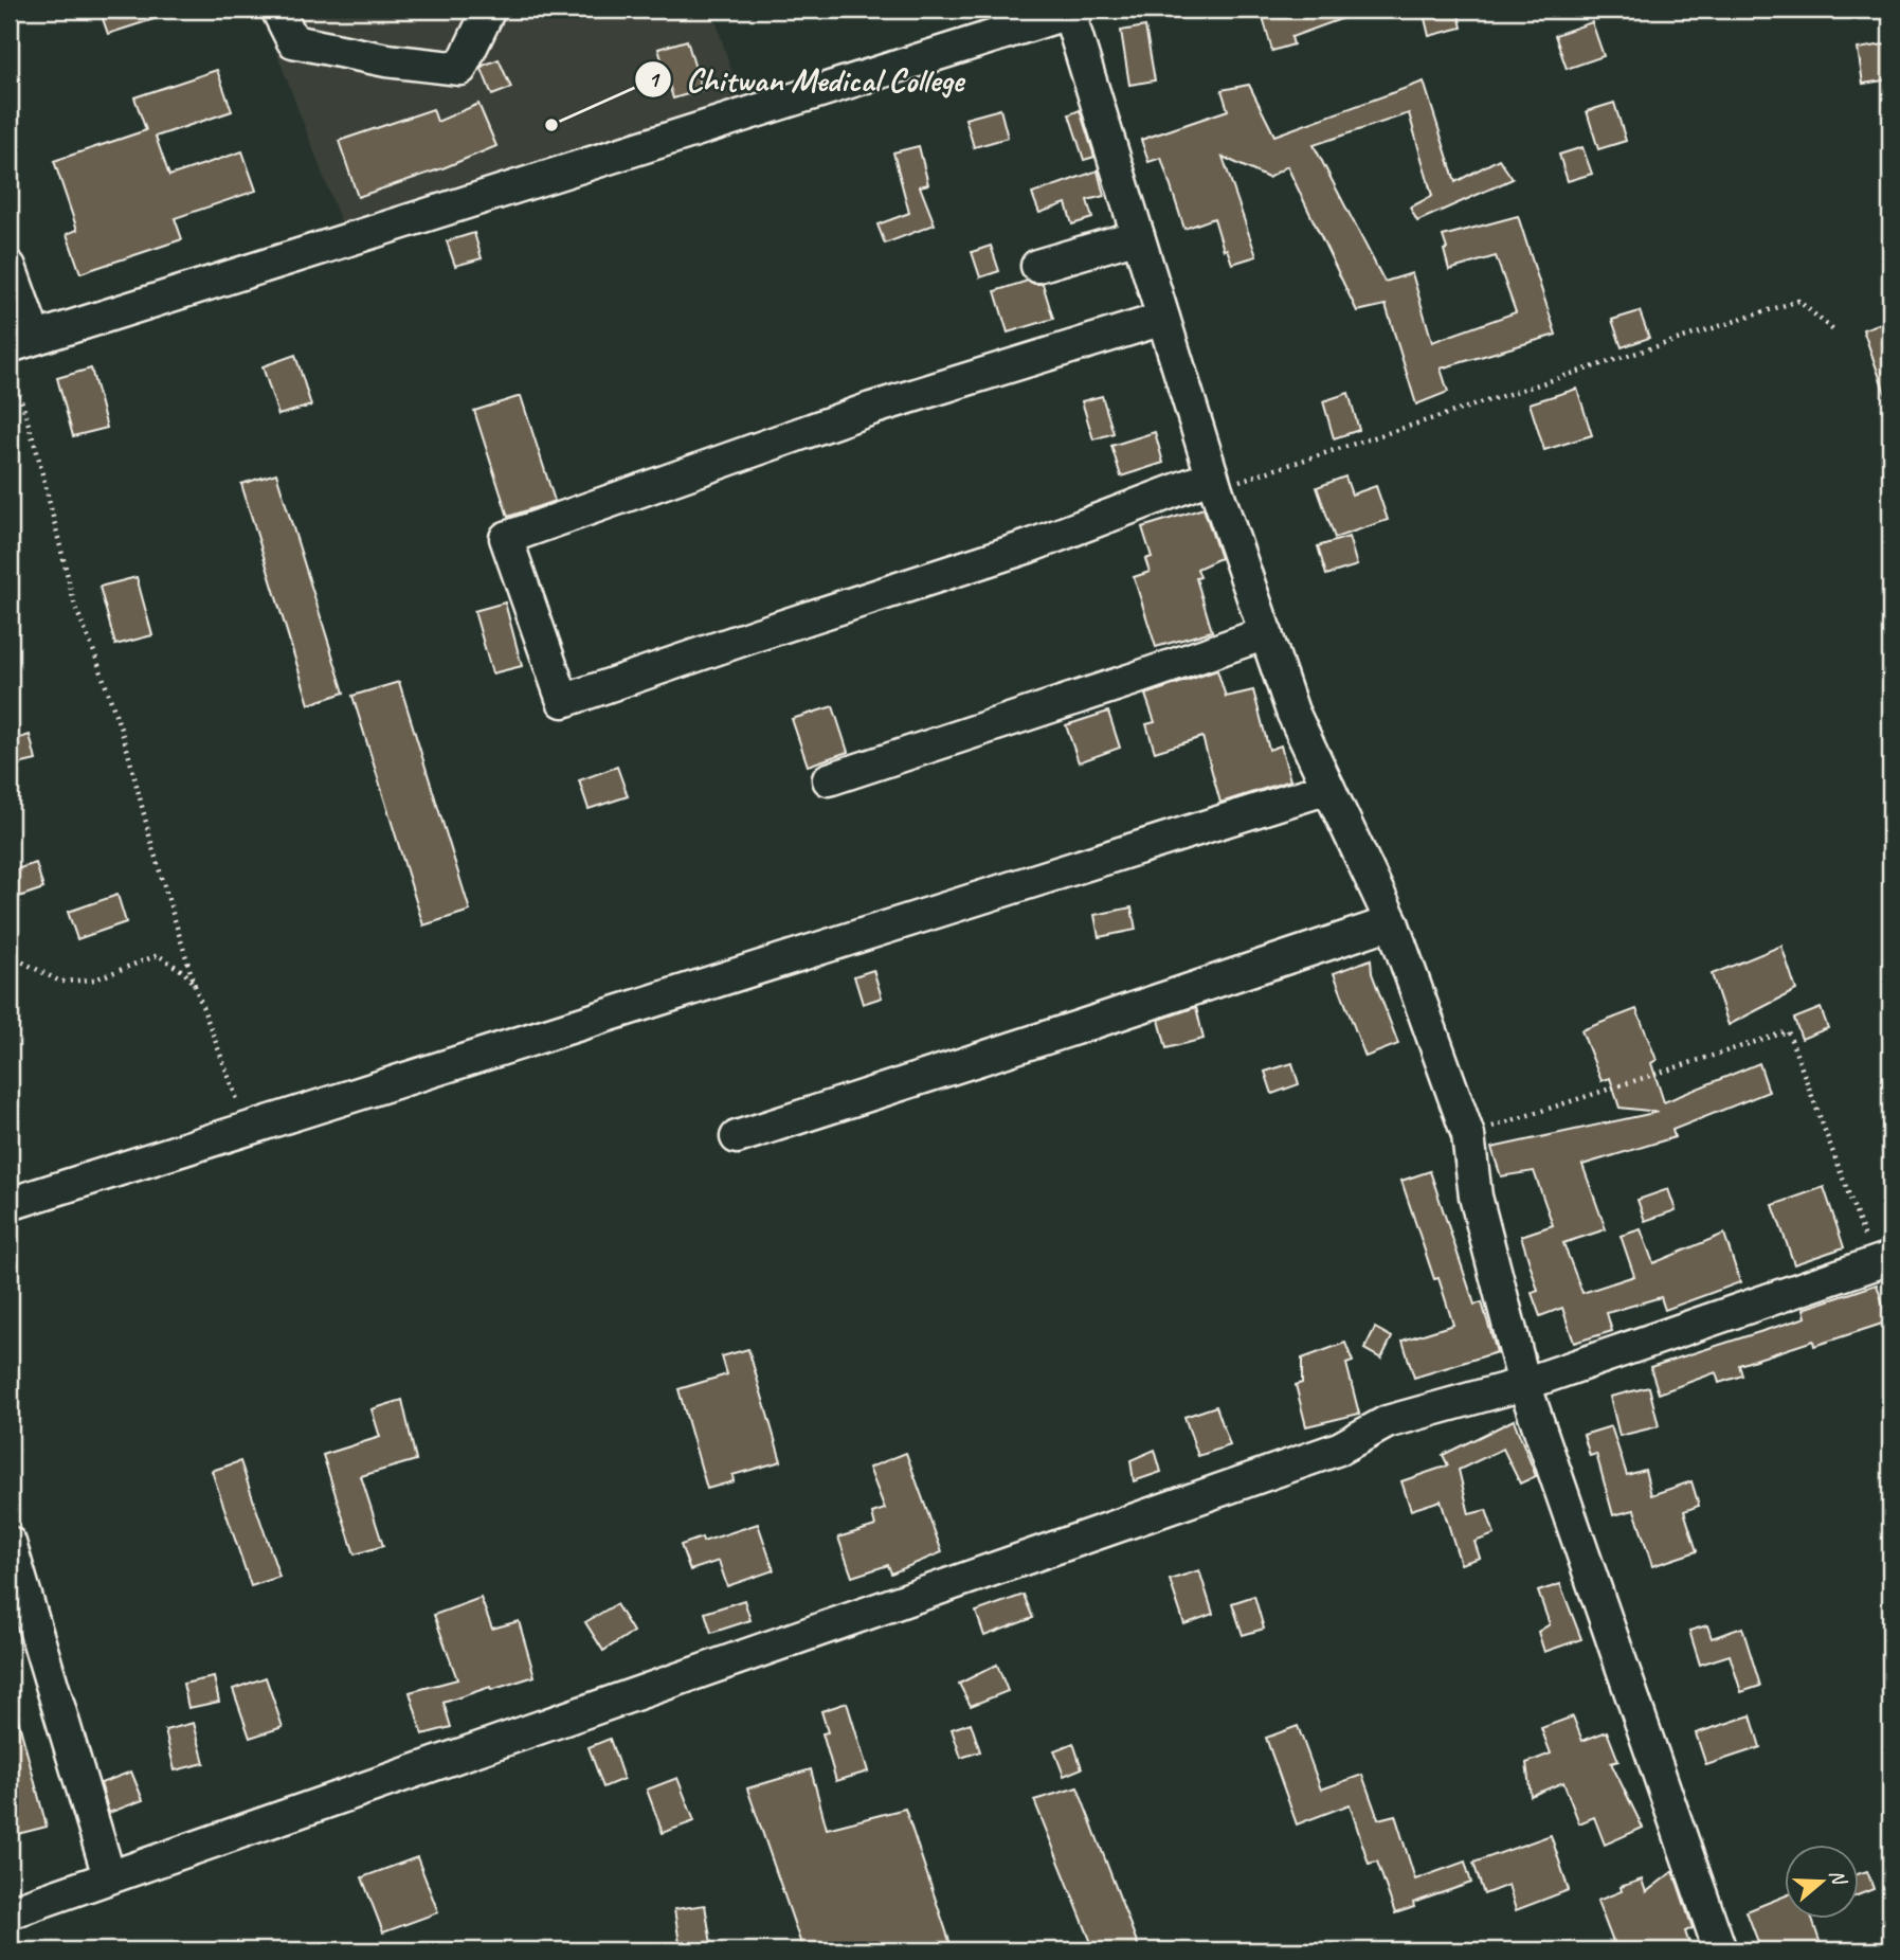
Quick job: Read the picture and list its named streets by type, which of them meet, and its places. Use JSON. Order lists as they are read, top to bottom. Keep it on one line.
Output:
{"places":["Chitwan Medical College"],"north":"right"}
